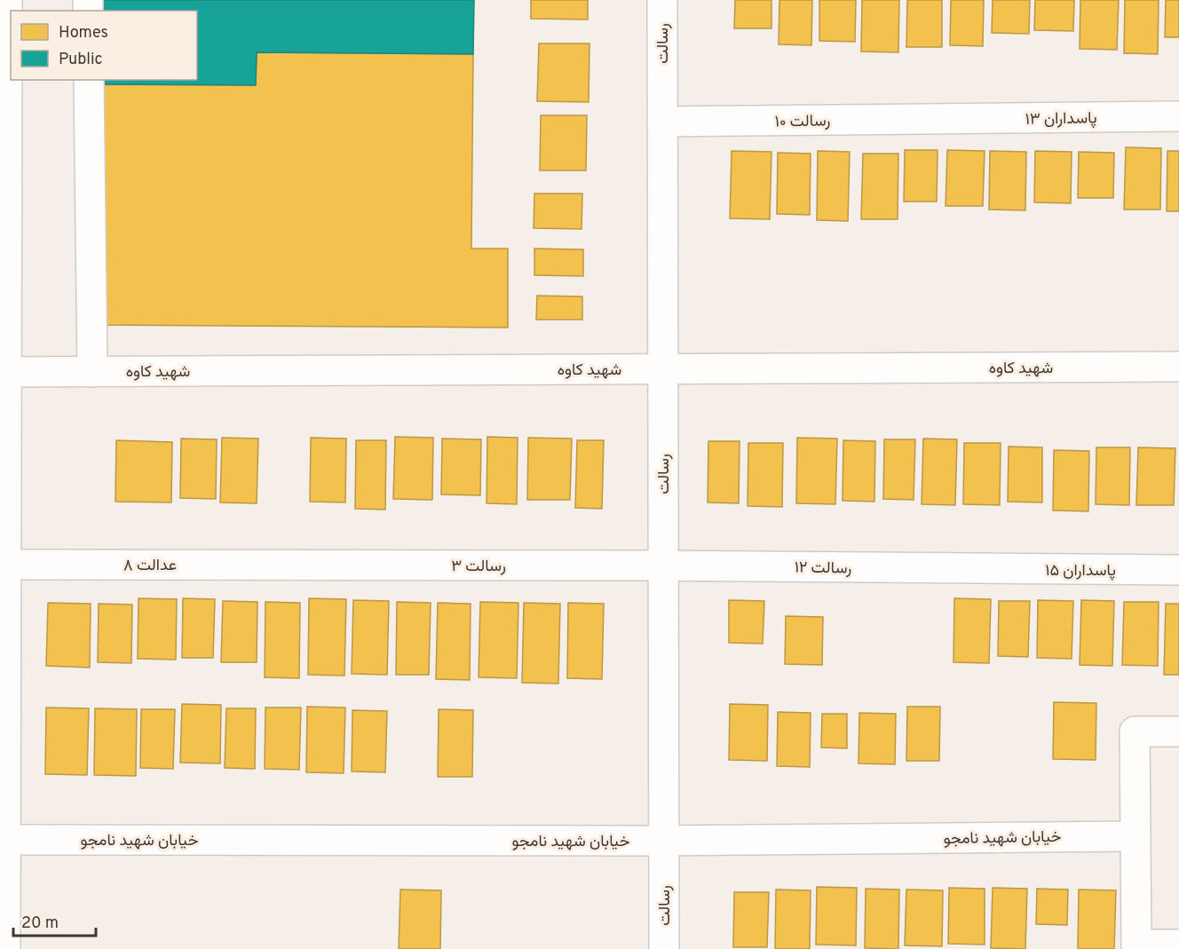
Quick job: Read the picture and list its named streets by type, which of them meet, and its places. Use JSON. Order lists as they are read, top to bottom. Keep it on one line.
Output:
{"streets":{"street":["رسالت","پاسداران ۱۳","رسالت ۱۰","شهید کاوه","عدالت ۸","رسالت ۳","رسالت ۱۲","پاسداران ۱۵","خیابان شهید نامجو"]},"crossings":[["رسالت","رسالت ۱۰"],["رسالت","شهید کاوه"],["رسالت","رسالت ۳"],["رسالت","رسالت ۱۲"],["رسالت","خیابان شهید نامجو"],["پاسداران ۱۳","رسالت ۱۰"],["عدالت ۸","رسالت ۳"],["رسالت ۳","رسالت ۱۲"],["رسالت ۱۲","پاسداران ۱۵"]],"legend":["Homes","Public"],"scale_bar":"20 m"}
